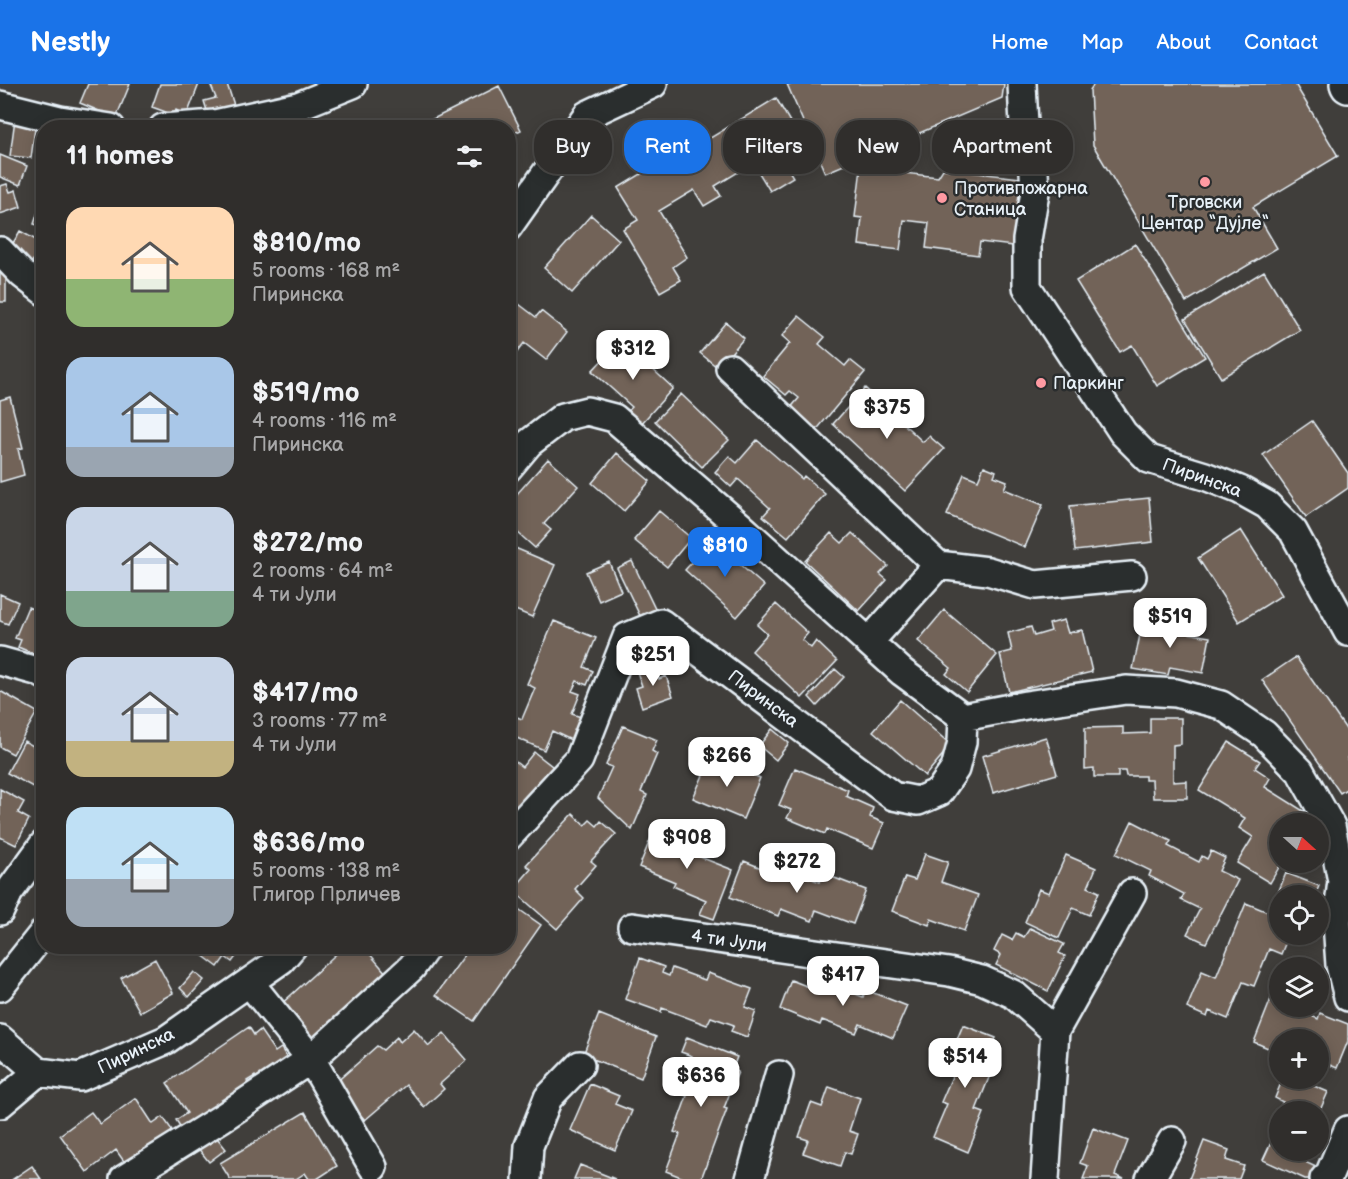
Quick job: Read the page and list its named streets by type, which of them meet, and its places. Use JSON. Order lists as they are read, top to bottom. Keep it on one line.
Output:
{"streets":{"street":["Пиринска","4 ти Јули"]},"places":["Трговски Центар “Дујле“","Противпожарна Станица","Паркинг"],"north":"right","page":{"header":"Nestly","nav":["Home","Map","About","Contact"],"chip":["Buy","Rent","Filters","New","Apartment"],"heading":"11 homes","list":[{"name":"$810/mo","note":"5 rooms · 168 m² · Пиринска"},{"name":"$519/mo","note":"4 rooms · 116 m² · Пиринска"},{"name":"$272/mo","note":"2 rooms · 64 m² · 4 ти Јули"},{"name":"$417/mo","note":"3 rooms · 77 m² · 4 ти Јули"},{"name":"$636/mo","note":"5 rooms · 138 m² · Глигор Прличев"}],"price":["$312","$375","$810","$519","$251","$266","$908","$272","$417","$514","$636"],"map_buttons":["+","−"]}}
